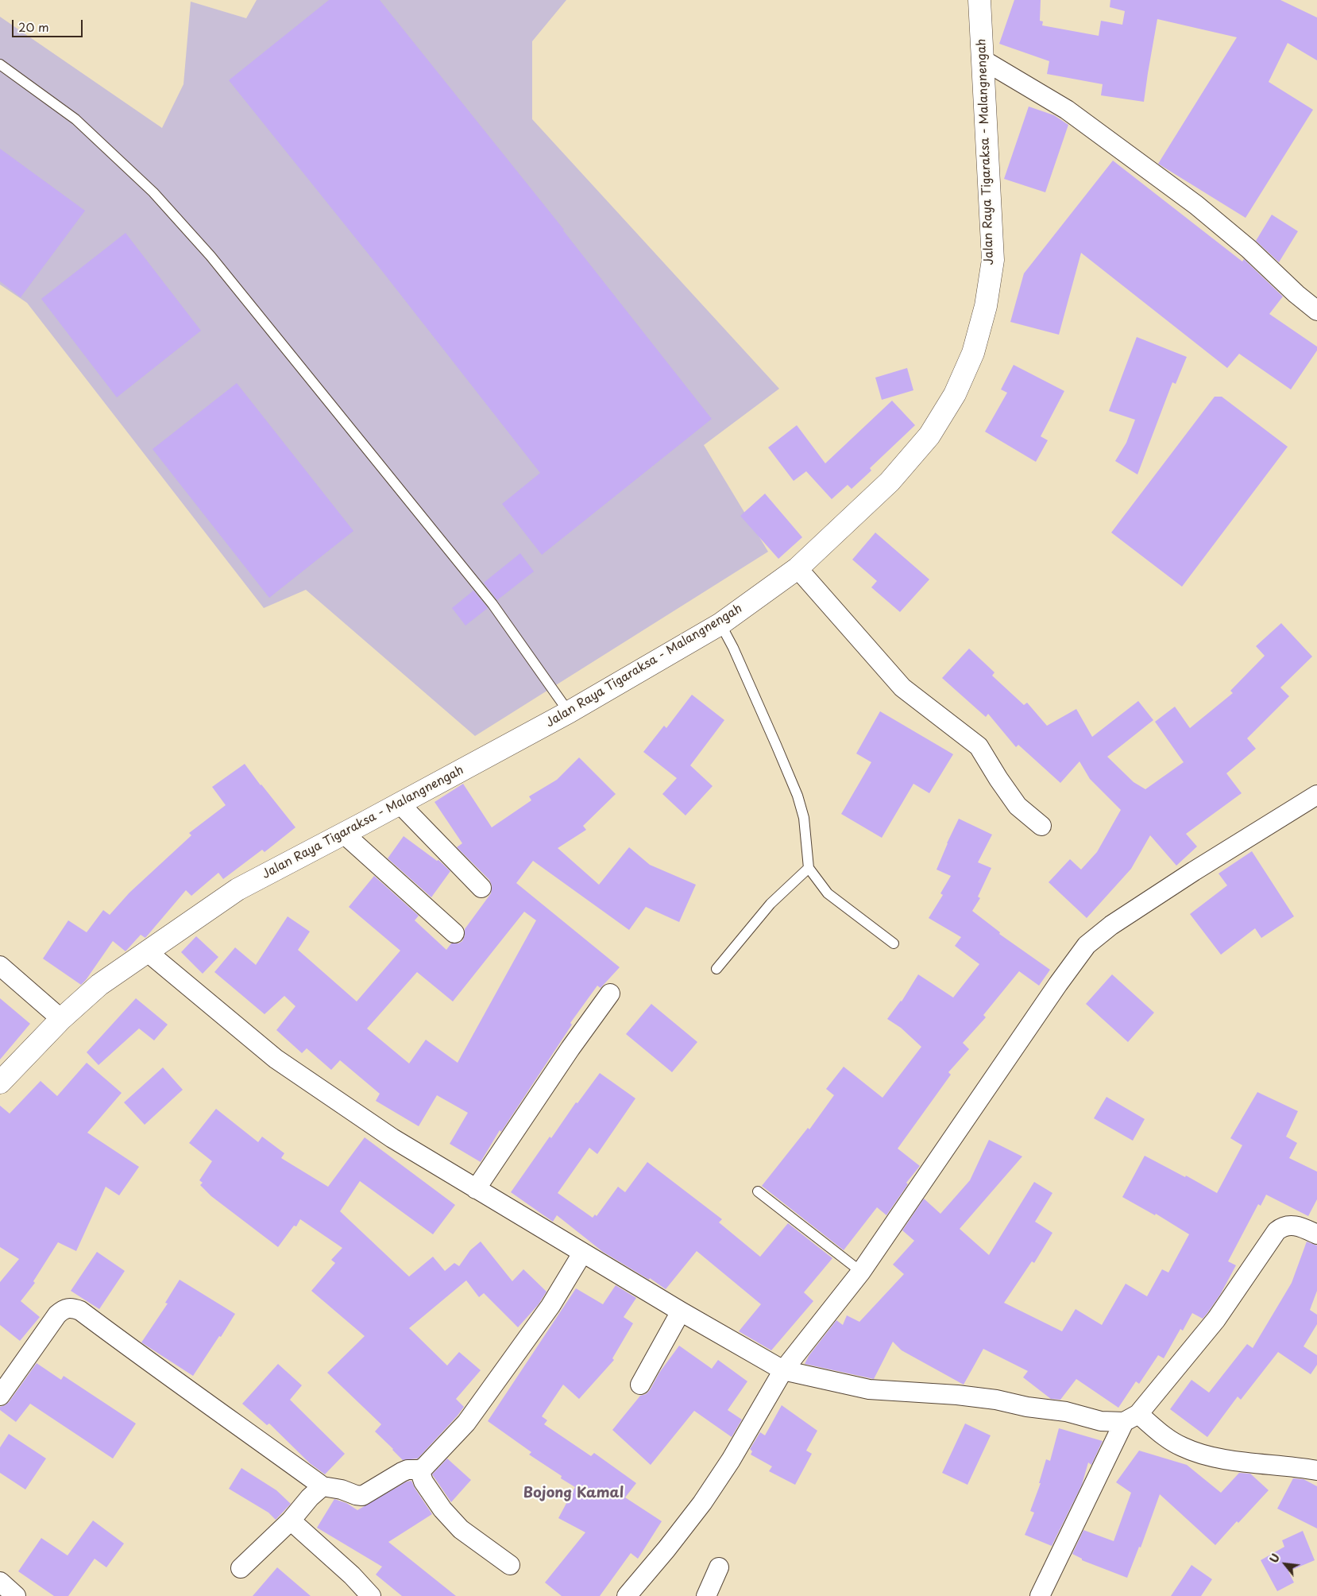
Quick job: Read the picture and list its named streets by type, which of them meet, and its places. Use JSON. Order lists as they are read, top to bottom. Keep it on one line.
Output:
{"streets":{"main road":["Jalan Raya Tigaraksa - Malangnengah"]},"districts":["Bojong Kamal"],"scale_bar":"20 m","north":"top left"}
